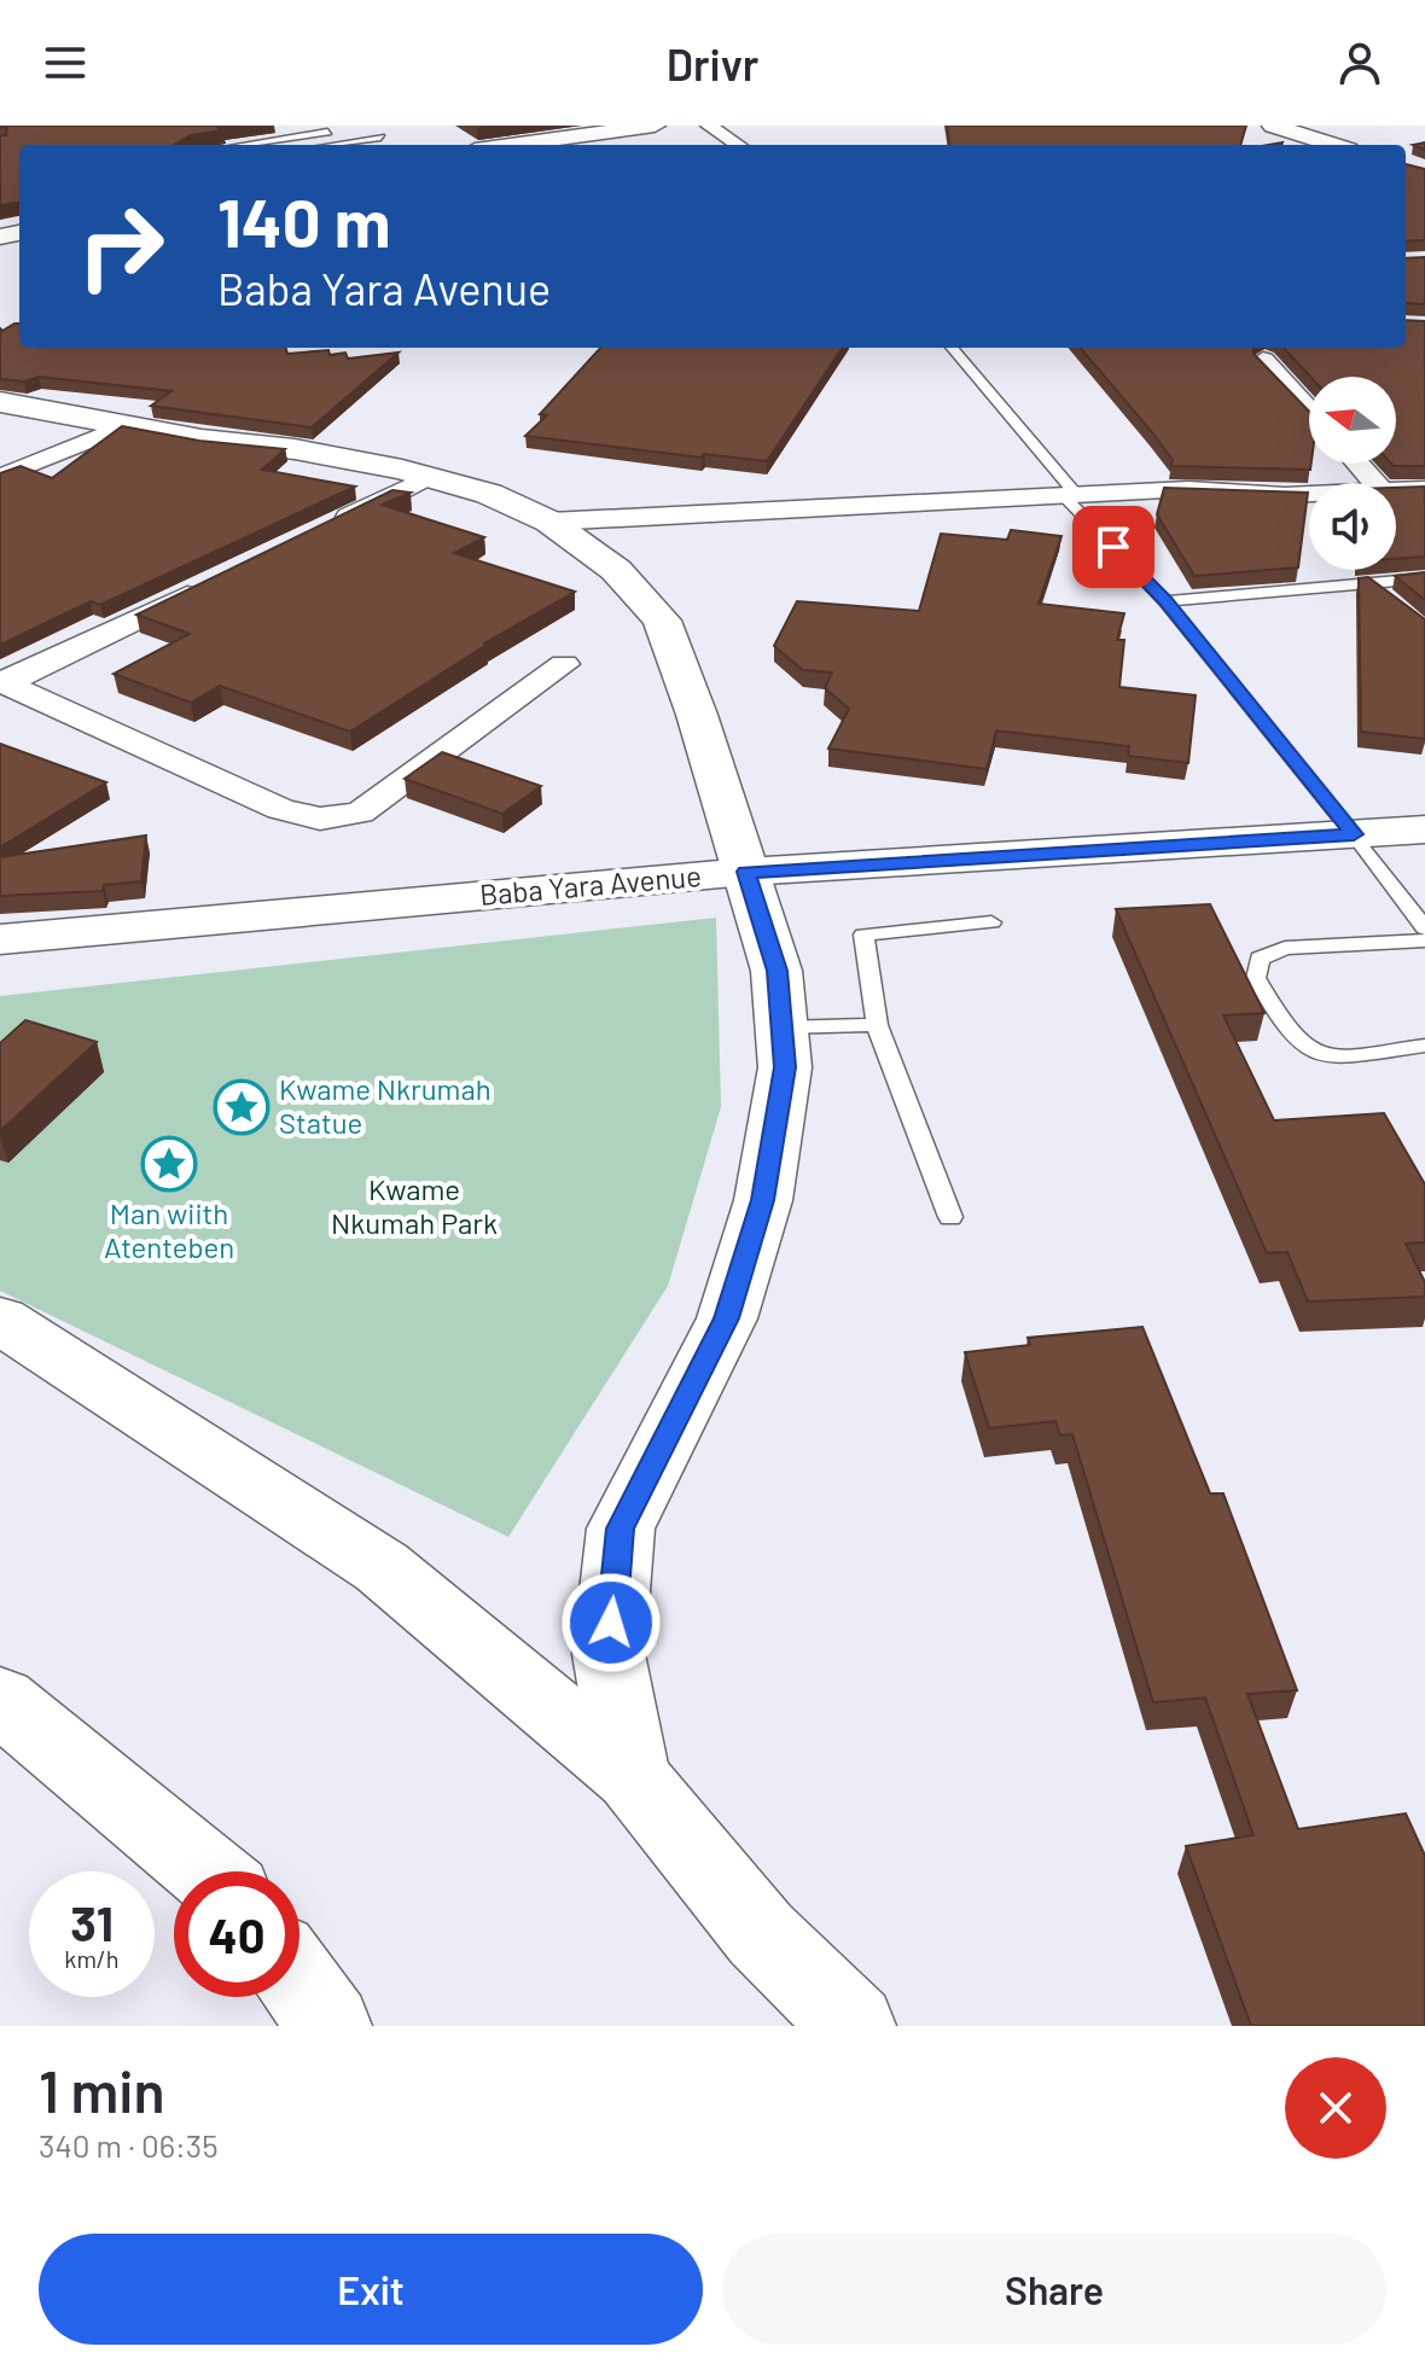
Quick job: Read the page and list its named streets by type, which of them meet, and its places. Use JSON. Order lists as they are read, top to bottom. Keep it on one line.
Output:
{"streets":{"street":["Baba Yara Avenue"]},"parks":["Kwame Nkumah Park"],"places":{"place":["Kwame Nkrumah Statue","Man wiith Atenteben"]},"north":"left","page":{"header":"Drivr","turn":["140 m","Baba Yara Avenue"],"speed":"31 km/h","limit":"40","heading":["1 min","340 m · 06:35"],"buttons":["Exit","Share"]}}
